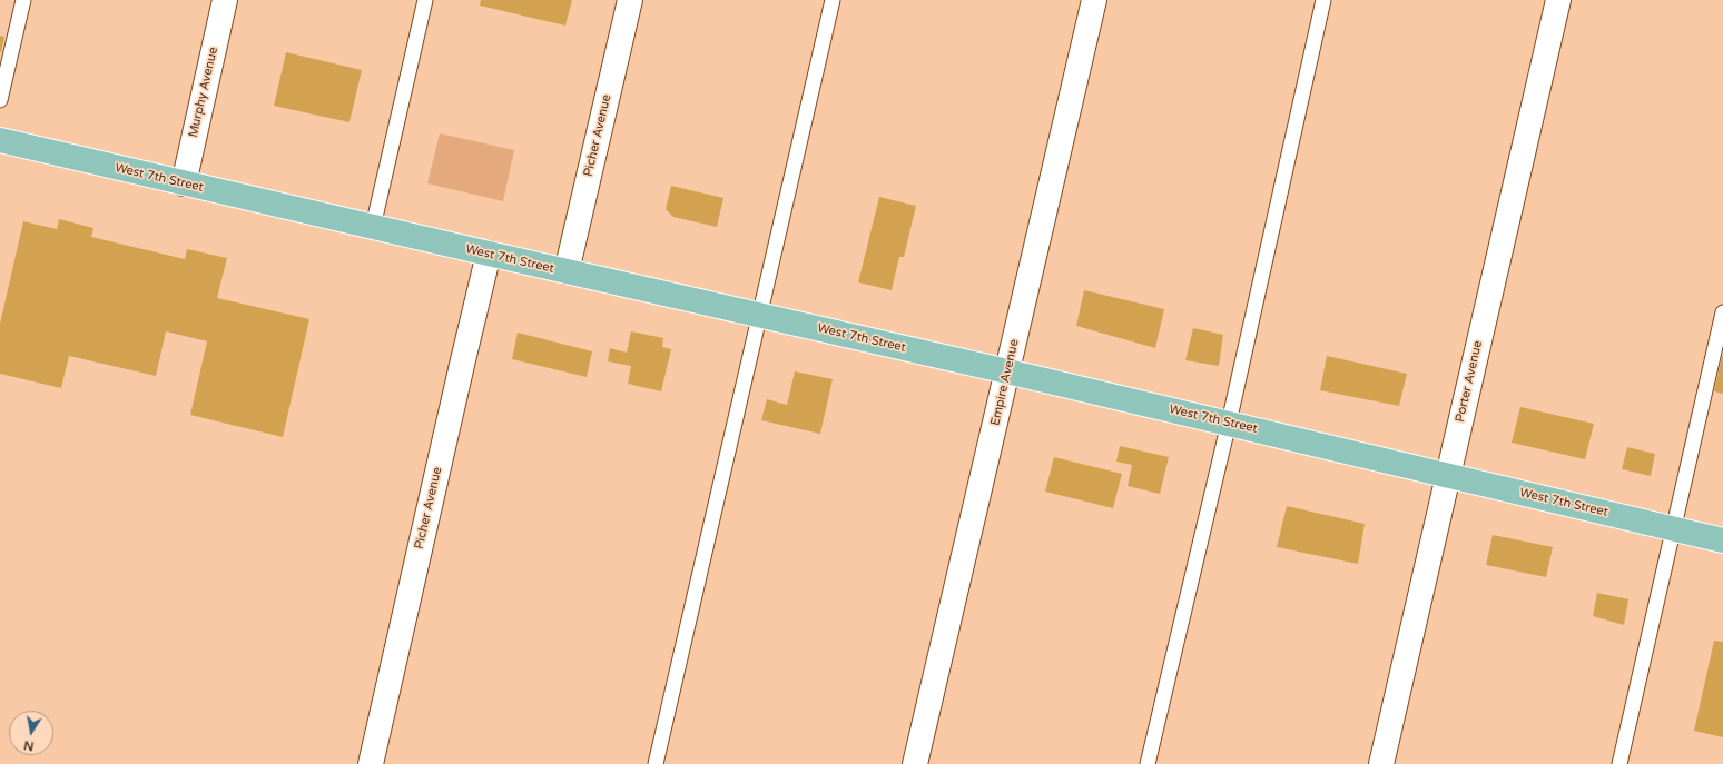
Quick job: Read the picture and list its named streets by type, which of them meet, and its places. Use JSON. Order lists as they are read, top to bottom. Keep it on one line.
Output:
{"streets":{"main road":["West 7th Street"],"street":["Murphy Avenue","Picher Avenue","Porter Avenue","Empire Avenue"]},"crossings":[["Murphy Avenue","West 7th Street"],["Picher Avenue","West 7th Street"],["West 7th Street","Porter Avenue"],["West 7th Street","Empire Avenue"]],"north":"bottom"}
